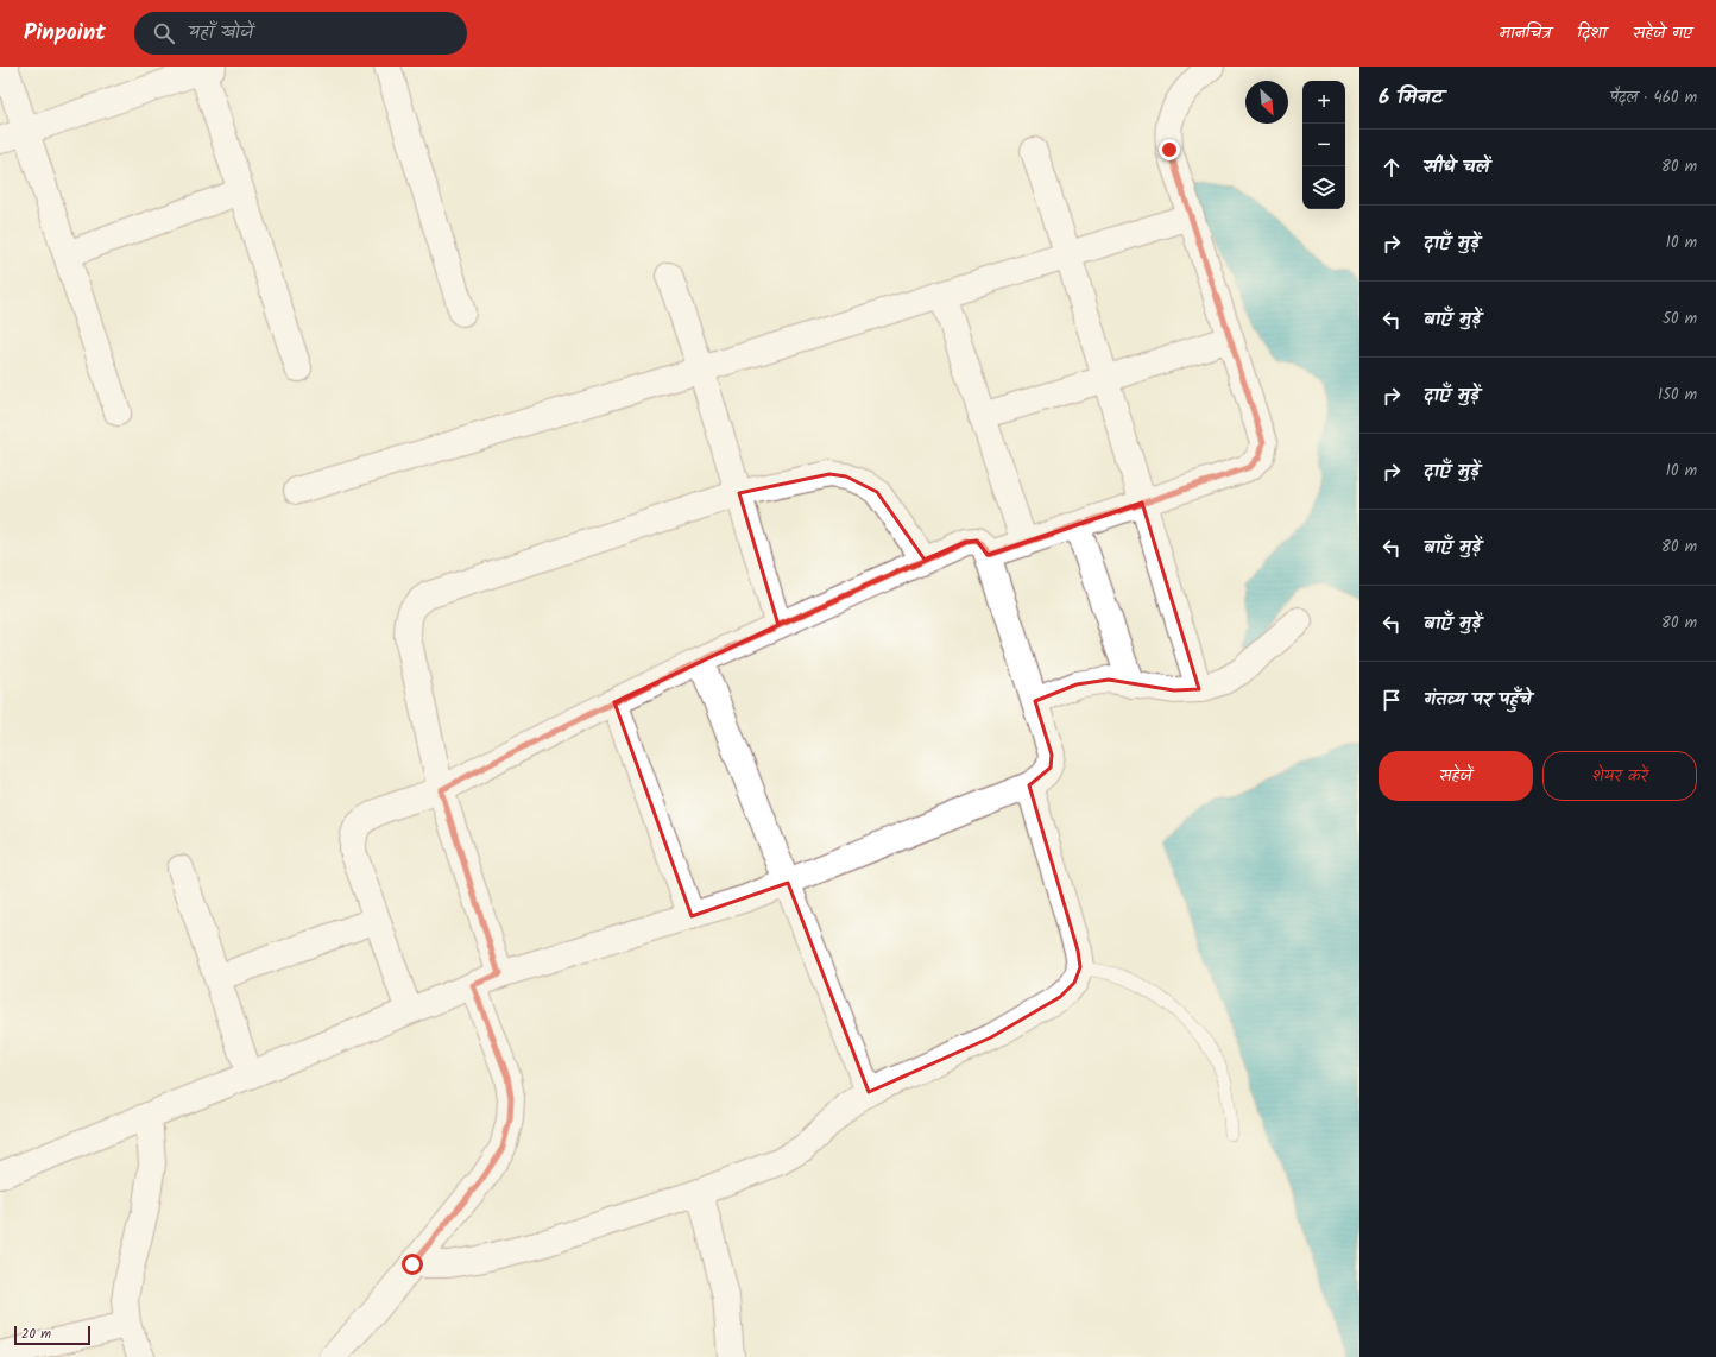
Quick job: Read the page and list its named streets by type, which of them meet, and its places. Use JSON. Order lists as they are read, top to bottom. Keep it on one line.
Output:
{"scale_bar":"20 m","north":"bottom right","page":{"header":"Pinpoint","search":"यहाँ खोजें","nav":["मानचित्र","दिशा","सहेजे गए"],"heading":["6 मिनट","पैदल · 460 m"],"map_buttons":["+","−"],"list":[["सीधे चलें","80 m"],["दाएँ मुड़ें","10 m"],["बाएँ मुड़ें","50 m"],["दाएँ मुड़ें","150 m"],["दाएँ मुड़ें","10 m"],["बाएँ मुड़ें","80 m"],["बाएँ मुड़ें","80 m"],"गंतव्य पर पहुँचे"],"buttons":["सहेजें","शेयर करें"],"scale":"20 m"}}
